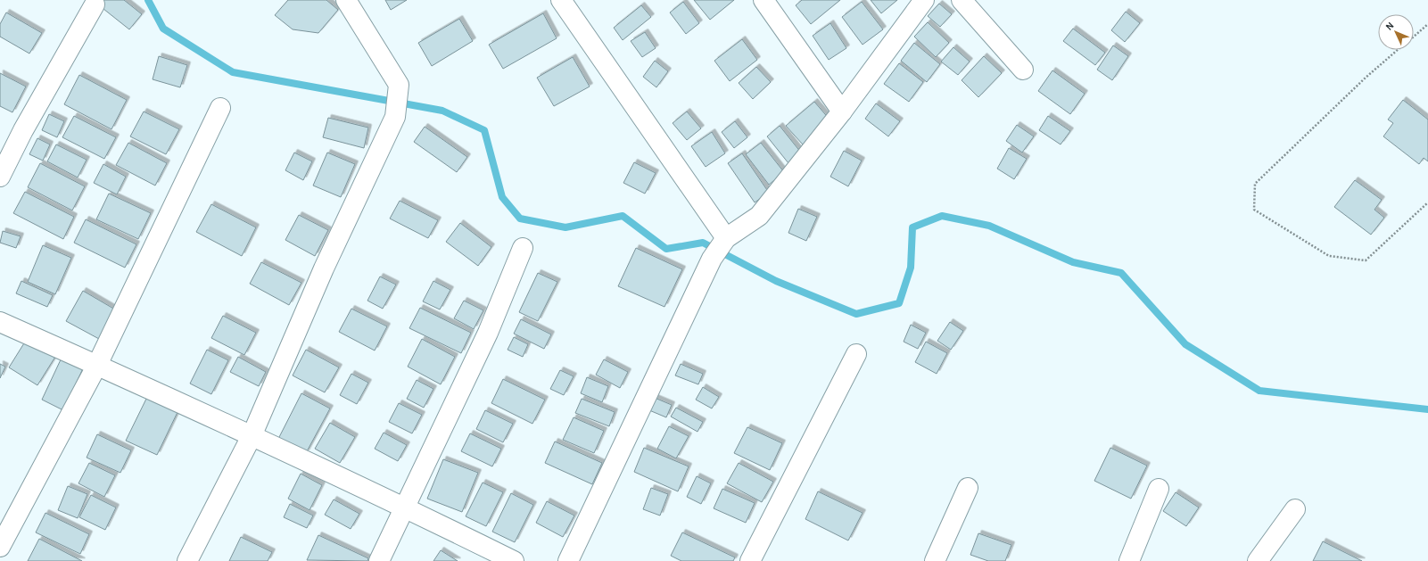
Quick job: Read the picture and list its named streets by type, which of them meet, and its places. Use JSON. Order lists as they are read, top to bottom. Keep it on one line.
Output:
{"north":"top left"}
